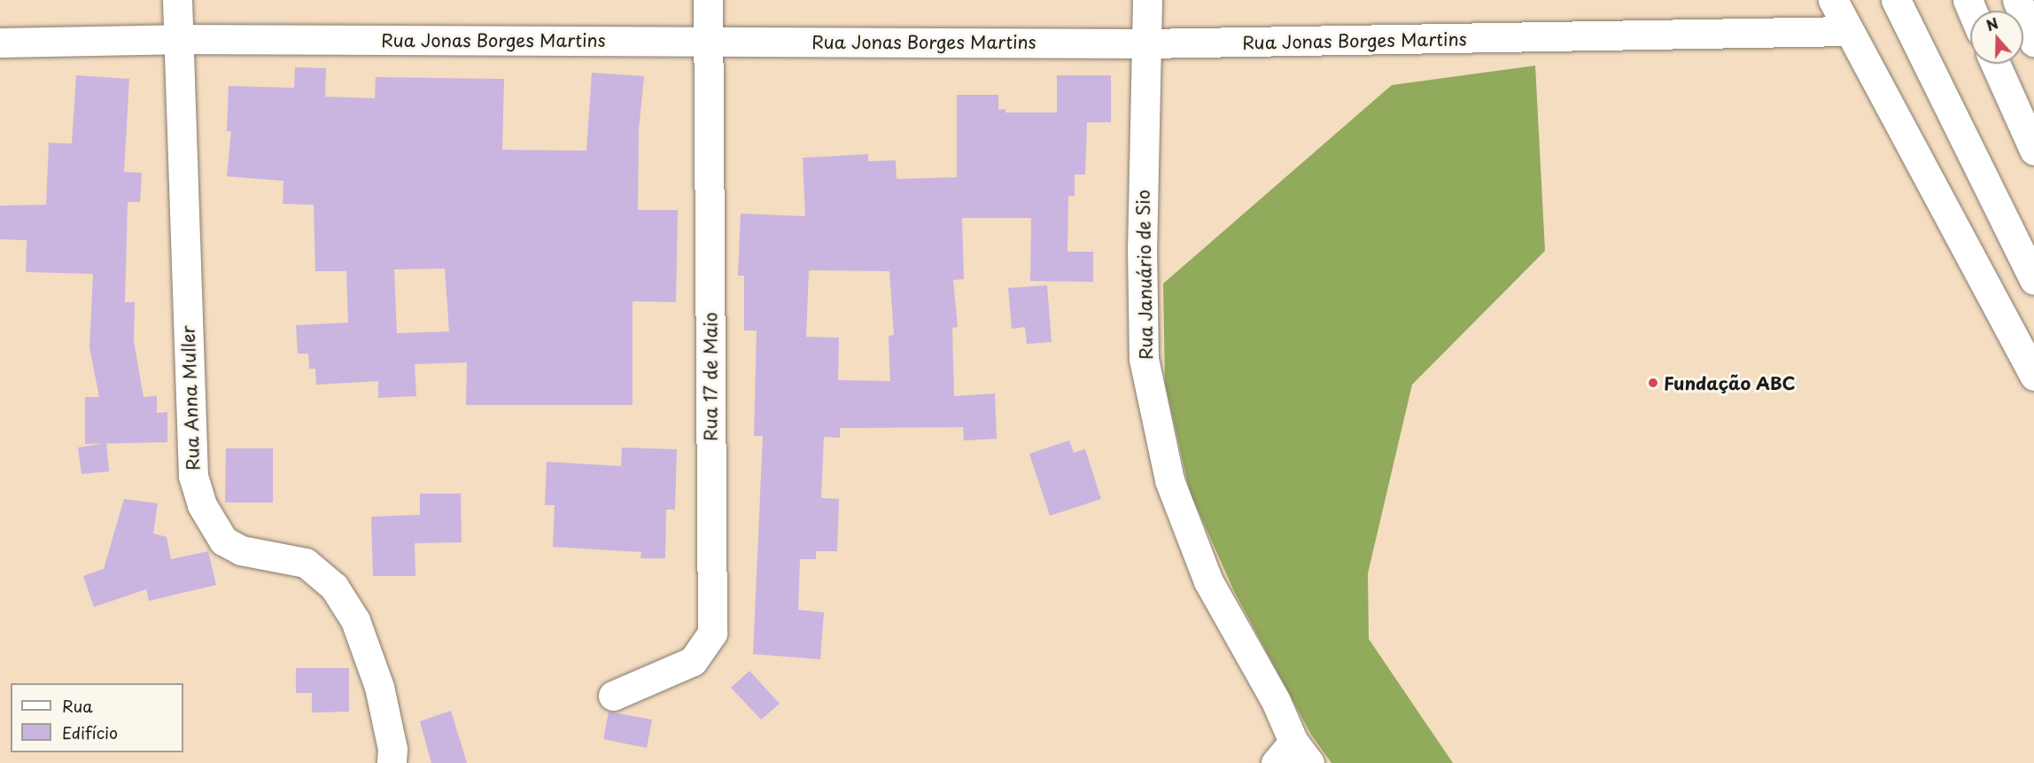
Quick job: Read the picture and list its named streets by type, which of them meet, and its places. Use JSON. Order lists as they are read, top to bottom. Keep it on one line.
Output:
{"streets":{"main road":["Rua Jonas Borges Martins","Rua Januário de Sio","Rua 17 de Maio","Rua Anna Muller"]},"crossings":[["Rua Jonas Borges Martins","Rua Januário de Sio"],["Rua Jonas Borges Martins","Rua 17 de Maio"],["Rua Jonas Borges Martins","Rua Anna Muller"]],"places":["Fundação ABC"],"legend":["Rua","Edifício"],"north":"top"}
